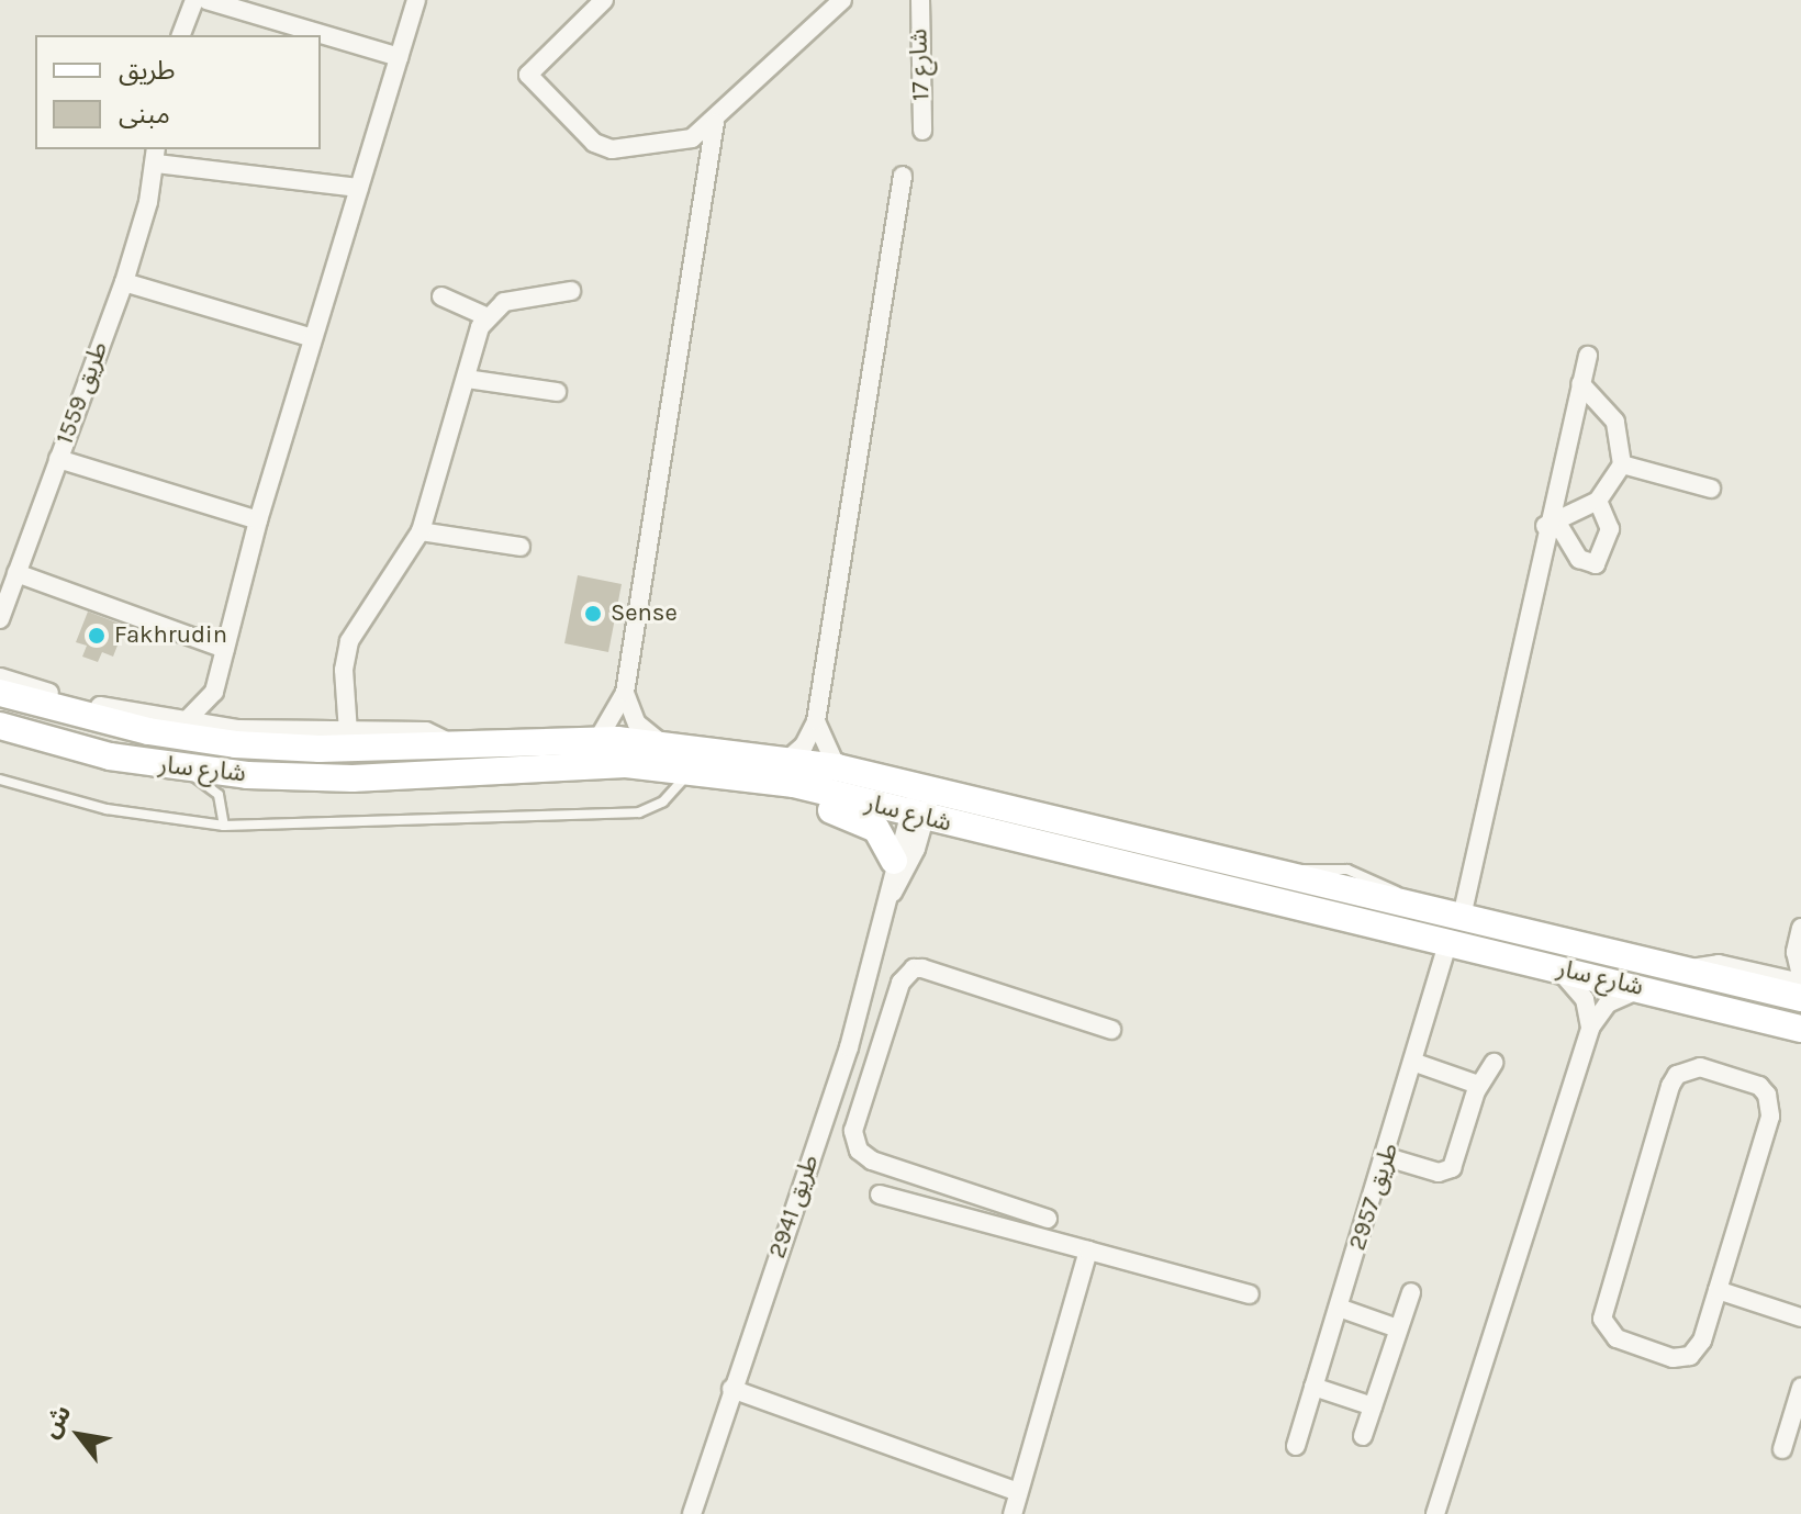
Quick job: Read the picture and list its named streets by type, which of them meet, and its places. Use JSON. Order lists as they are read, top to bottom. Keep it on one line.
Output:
{"streets":{"street":["شارع 17","طريق 1559","شارع سار","طريق 2957","طريق 2941"]},"crossings":[["شارع سار","طريق 2957"],["شارع سار","طريق 2941"]],"places":["Sense","Fakhrudin"],"legend":["طريق","مبنى"],"north":"top left"}
